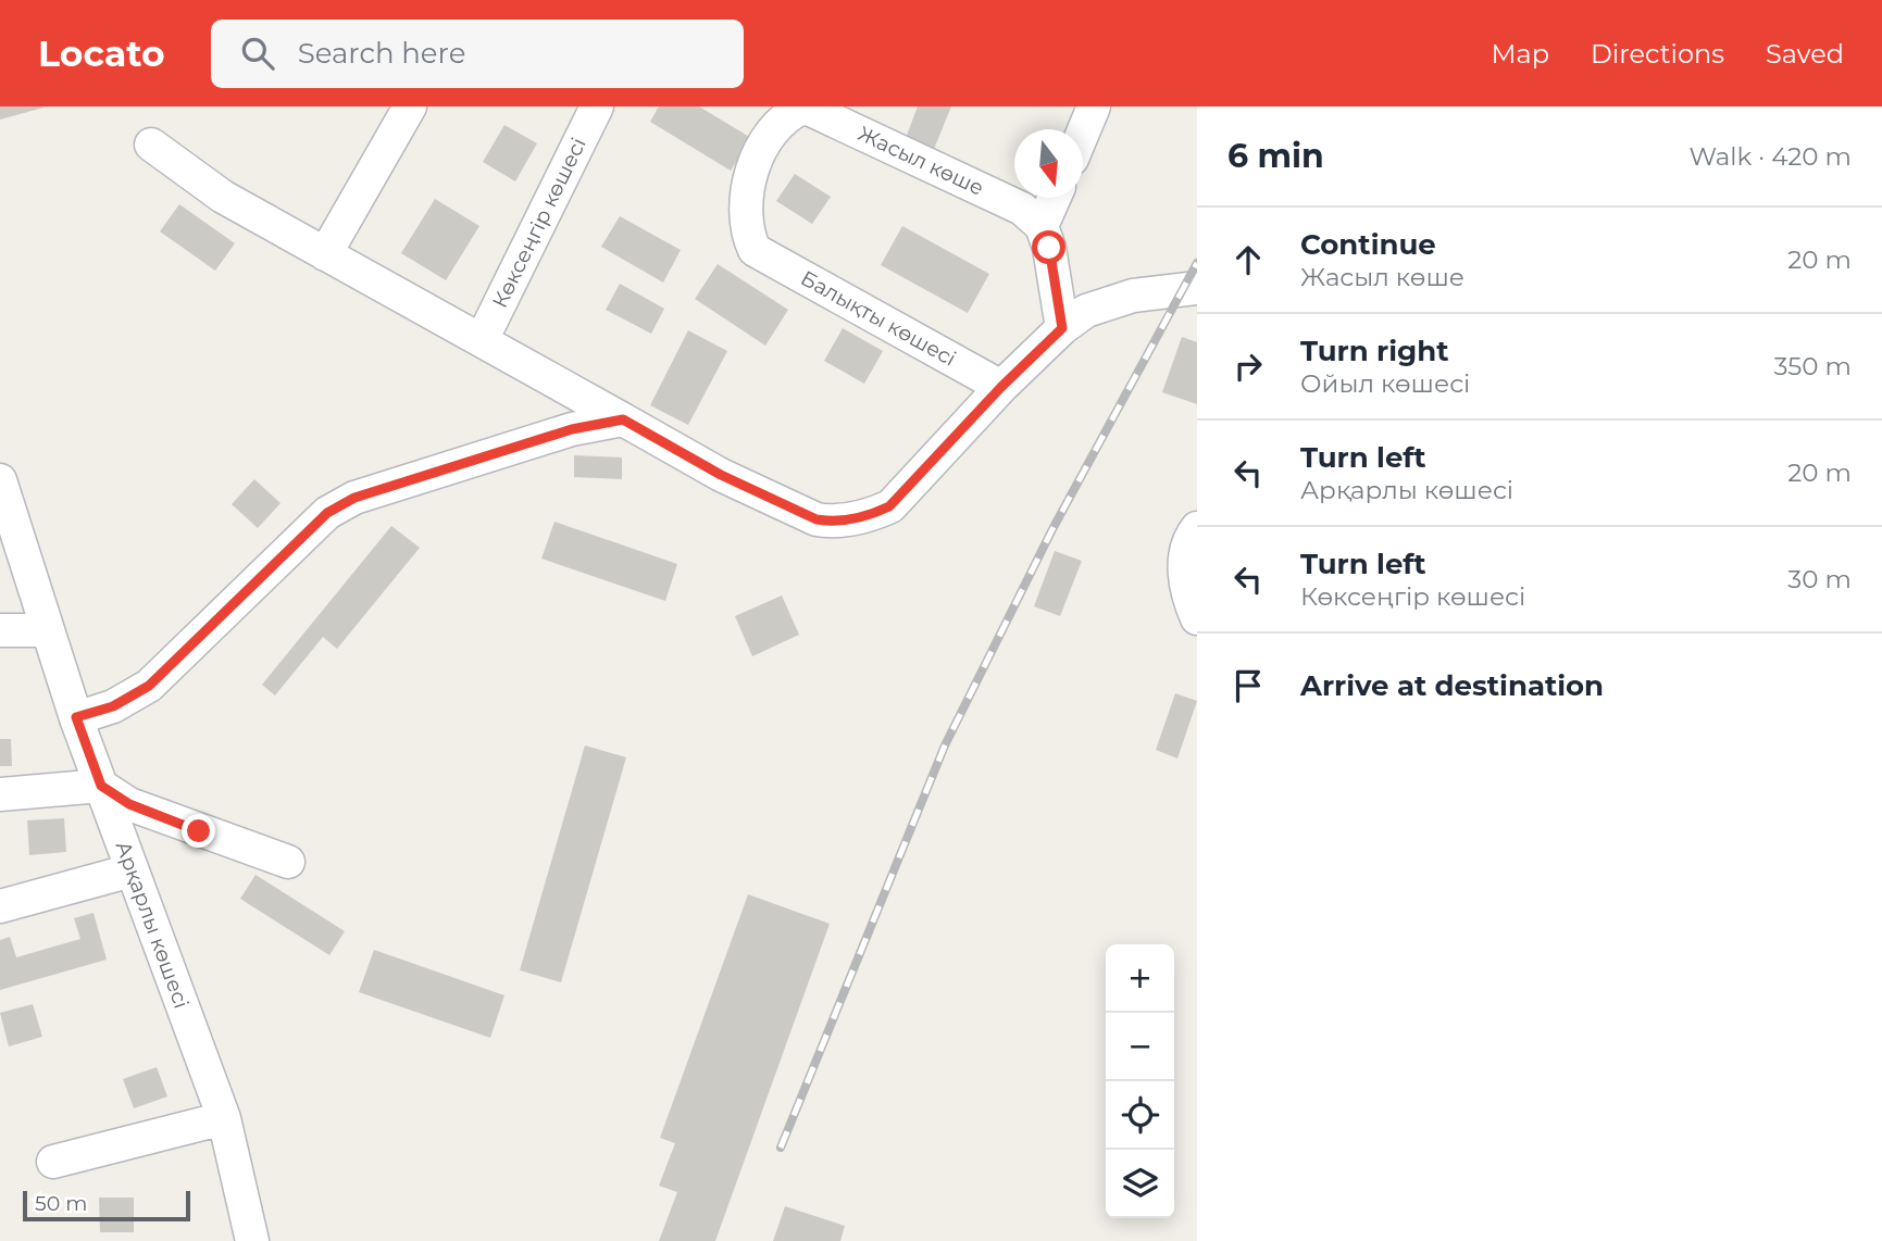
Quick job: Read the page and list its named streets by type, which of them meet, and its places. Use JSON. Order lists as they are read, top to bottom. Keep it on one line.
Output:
{"streets":{"street":["Жасыл көше","Көксеңгір көшесі","Балықты көшесі","Арқарлы көшесі"]},"crossings":[["Жасыл көше","Балықты көшесі"]],"scale_bar":"50 m","north":"bottom","page":{"header":"Locato","search":"Search here","nav":["Map","Directions","Saved"],"heading":["6 min","Walk · 420 m"],"list":[["Continue","Жасыл көше","20 m"],["Turn right","Ойыл көшесі","350 m"],["Turn left","Арқарлы көшесі","20 m"],["Turn left","Көксеңгір көшесі","30 m"],"Arrive at destination"],"map_buttons":["+","−"],"scale":"50 m"}}
